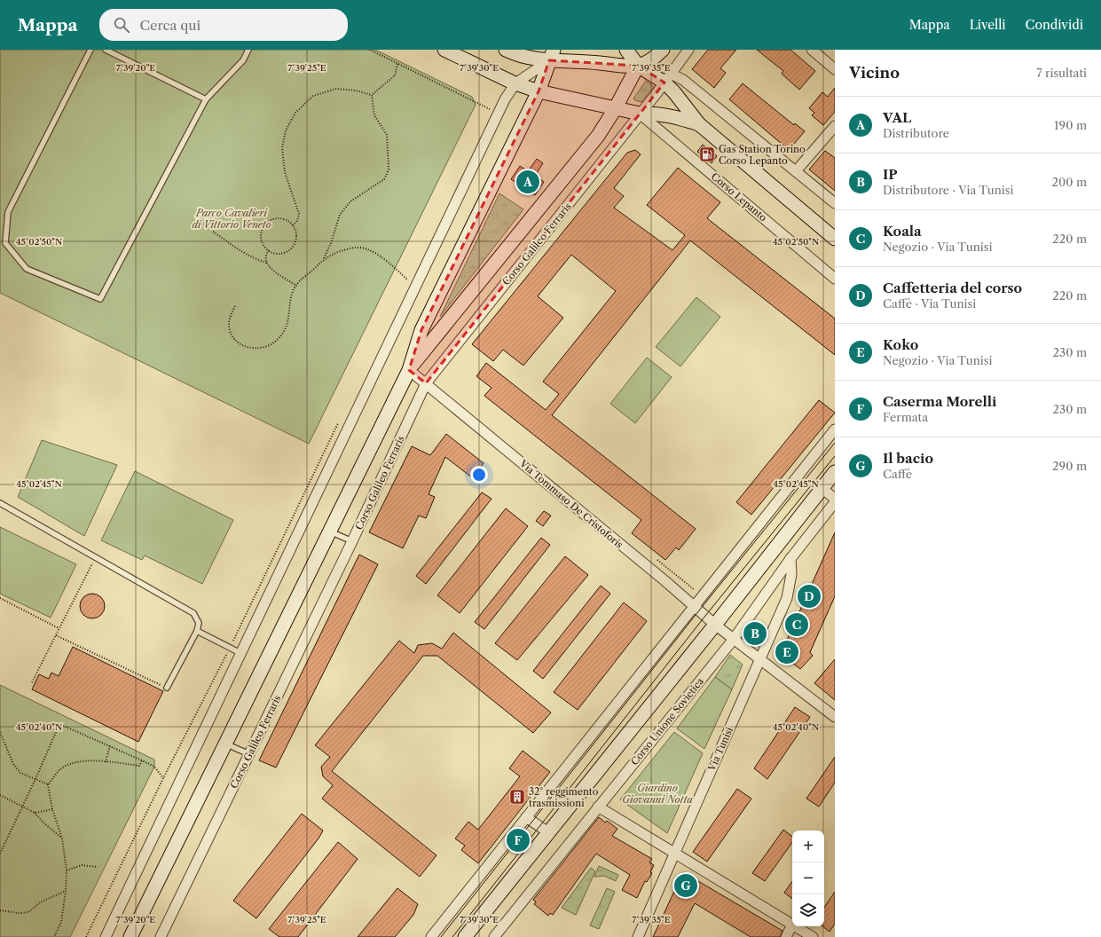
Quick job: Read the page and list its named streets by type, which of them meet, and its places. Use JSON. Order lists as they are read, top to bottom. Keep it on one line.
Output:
{"streets":{"main road":["Corso Galileo Ferraris"],"street":["Corso Lepanto","Via Tommaso De Cristoforis","Corso Unione Sovietica","Via Tunisi"]},"crossings":[["Corso Lepanto","Corso Galileo Ferraris"],["Corso Galileo Ferraris","Via Tommaso De Cristoforis"],["Via Tommaso De Cristoforis","Corso Unione Sovietica"],["Via Tommaso De Cristoforis","Via Tunisi"],["Corso Unione Sovietica","Via Tunisi"]],"parks":["Parco Cavalieri di Vittorio Veneto","Giardino Giovanni Notta"],"places":{"fuel station":["Gas Station Torino Corso Lepanto"],"building":["32° reggimento trasmissioni"]},"page":{"header":"Mappa","search":"Cerca qui","nav":["Mappa","Livelli","Condividi"],"heading":["Vicino","7 risultati"],"list":[{"mark":"A","name":"VAL","note":"Distributore","value":"190 m"},{"mark":"B","name":"IP","note":"Distributore · Via Tunisi","value":"200 m"},{"mark":"C","name":"Koala","note":"Negozio · Via Tunisi","value":"220 m"},{"mark":"D","name":"Caffetteria del corso","note":"Caffè · Via Tunisi","value":"220 m"},{"mark":"E","name":"Koko","note":"Negozio · Via Tunisi","value":"230 m"},{"mark":"F","name":"Caserma Morelli","note":"Fermata","value":"230 m"},{"mark":"G","name":"Il bacio","note":"Caffè","value":"290 m"}],"pins":["A","D","C","B","E","F","G"],"map_buttons":["+","−"]},"coordinates":["7°39'20\"E","7°39'25\"E","7°39'30\"E","7°39'35\"E","45°02'50\"N","45°02'45\"N","45°02'40\"N"]}
